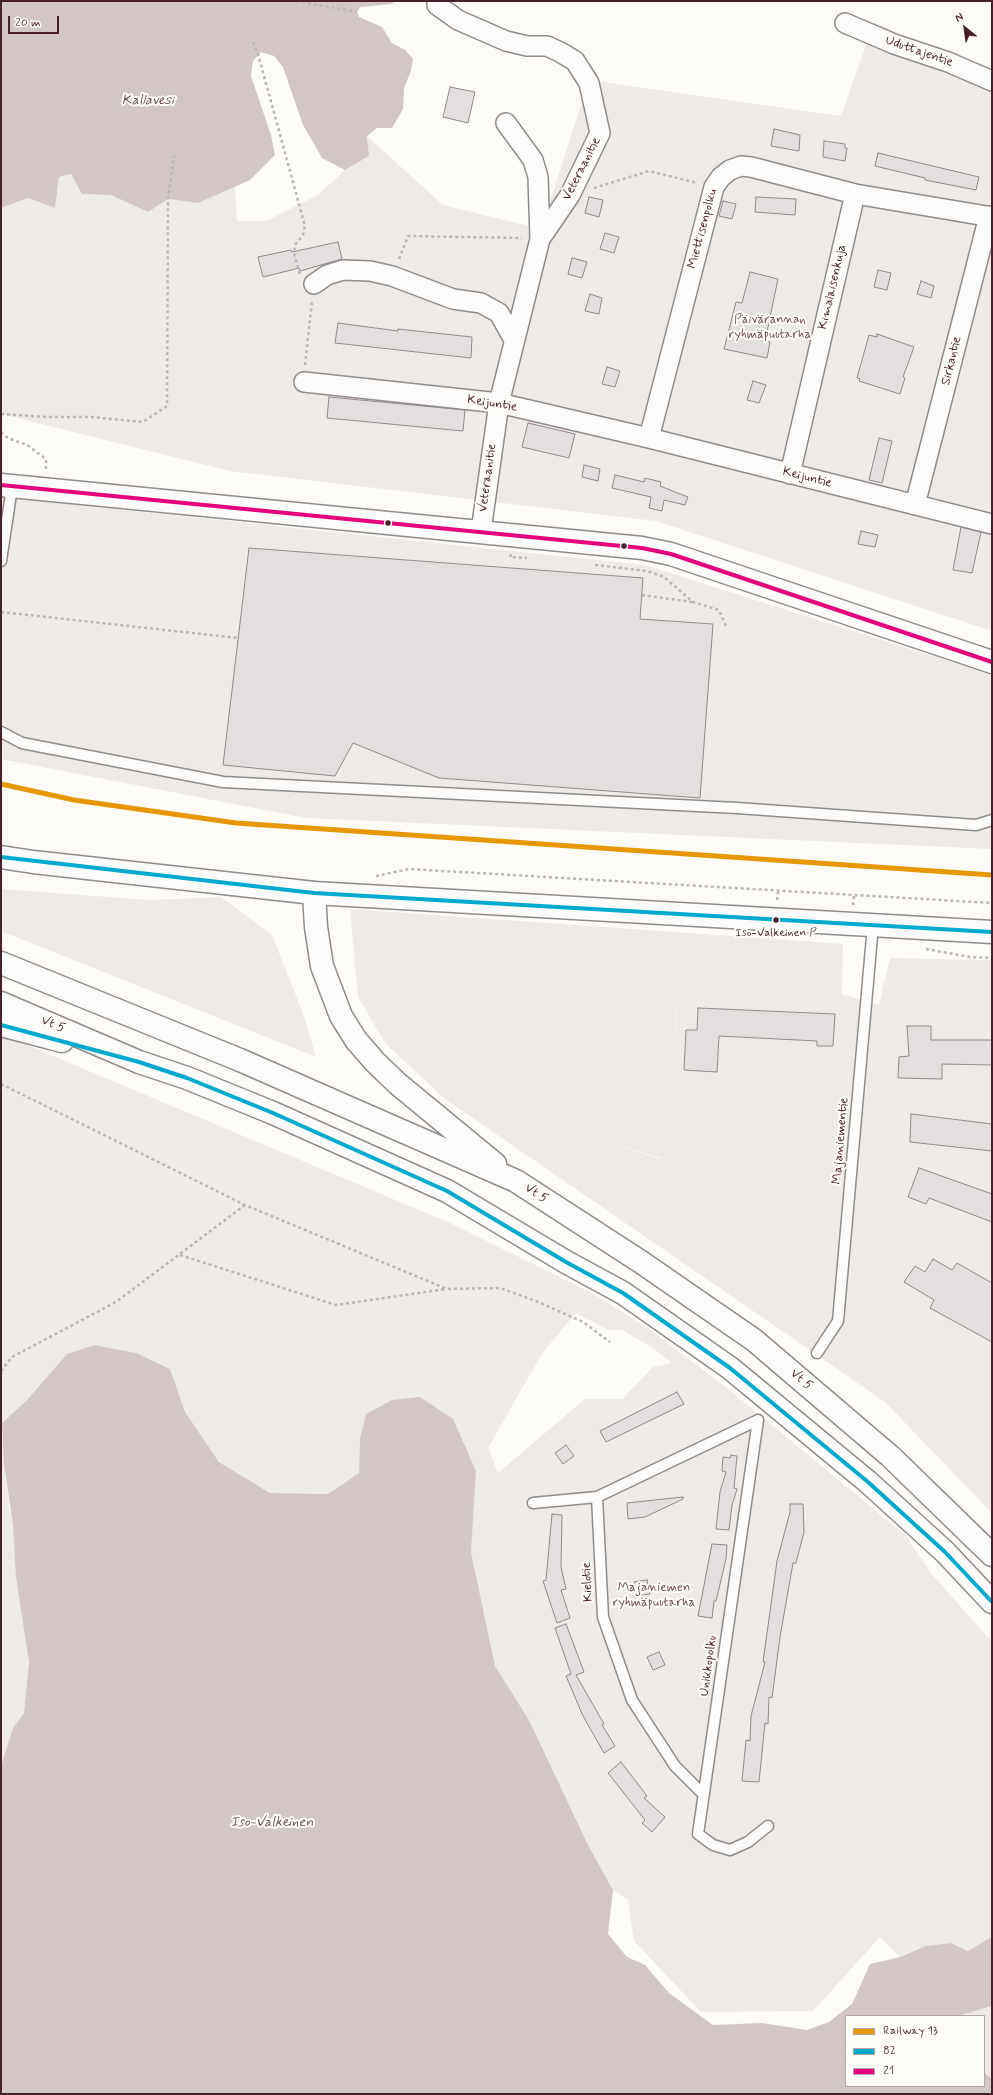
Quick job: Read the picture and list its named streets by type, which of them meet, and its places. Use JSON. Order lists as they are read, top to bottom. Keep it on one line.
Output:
{"streets":{"main road":["Vt 5"],"street":["Uduttajentie","Veteraanitie","Miettisenpolku","Kimalaisenkuja","Sirkantie","Keijuntie"],"lane":["Majaniementie","Kielotie","Unikkopolku"]},"crossings":[["Veteraanitie","Keijuntie"],["Miettisenpolku","Kimalaisenkuja"],["Miettisenpolku","Sirkantie"],["Miettisenpolku","Keijuntie"],["Kimalaisenkuja","Keijuntie"],["Sirkantie","Keijuntie"],["Kielotie","Unikkopolku"]],"water":["Kallavesi","Iso-Valkeinen"],"parks":["Päivärannan ryhmäpuutarha","Majaniemen ryhmäpuutarha"],"places":["Iso-Valkeinen P"],"lines":["transit line 21","rail line 13","transit line 82"],"legend":["Railway 13","82","21"],"scale_bar":"20 m","north":"top left"}
